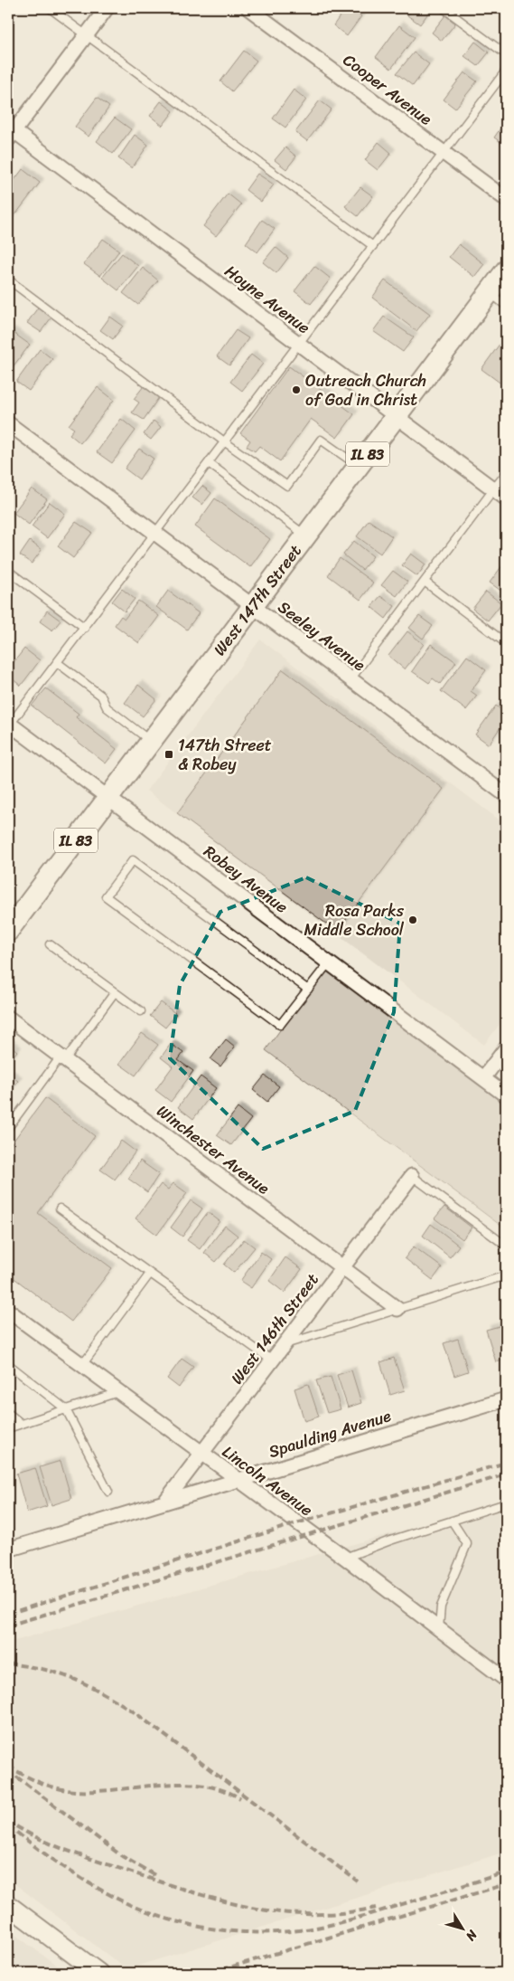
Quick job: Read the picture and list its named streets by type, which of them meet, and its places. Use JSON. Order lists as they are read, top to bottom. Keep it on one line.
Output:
{"streets":{"main road":["IL 83","West 147th Street"],"street":["Cooper Avenue","Hoyne Avenue","Seeley Avenue","Robey Avenue","Winchester Avenue","West 146th Street","Spaulding Avenue","Lincoln Avenue"]},"crossings":[["Hoyne Avenue","West 147th Street"],["West 147th Street","Seeley Avenue"],["West 147th Street","Robey Avenue"],["Winchester Avenue","West 146th Street"],["West 146th Street","Spaulding Avenue"],["West 146th Street","Lincoln Avenue"],["Spaulding Avenue","Lincoln Avenue"]],"places":{"other":["Outreach Church of God in Christ","Rosa Parks Middle School"],"transit":["147th Street & Robey"]},"north":"bottom right"}
